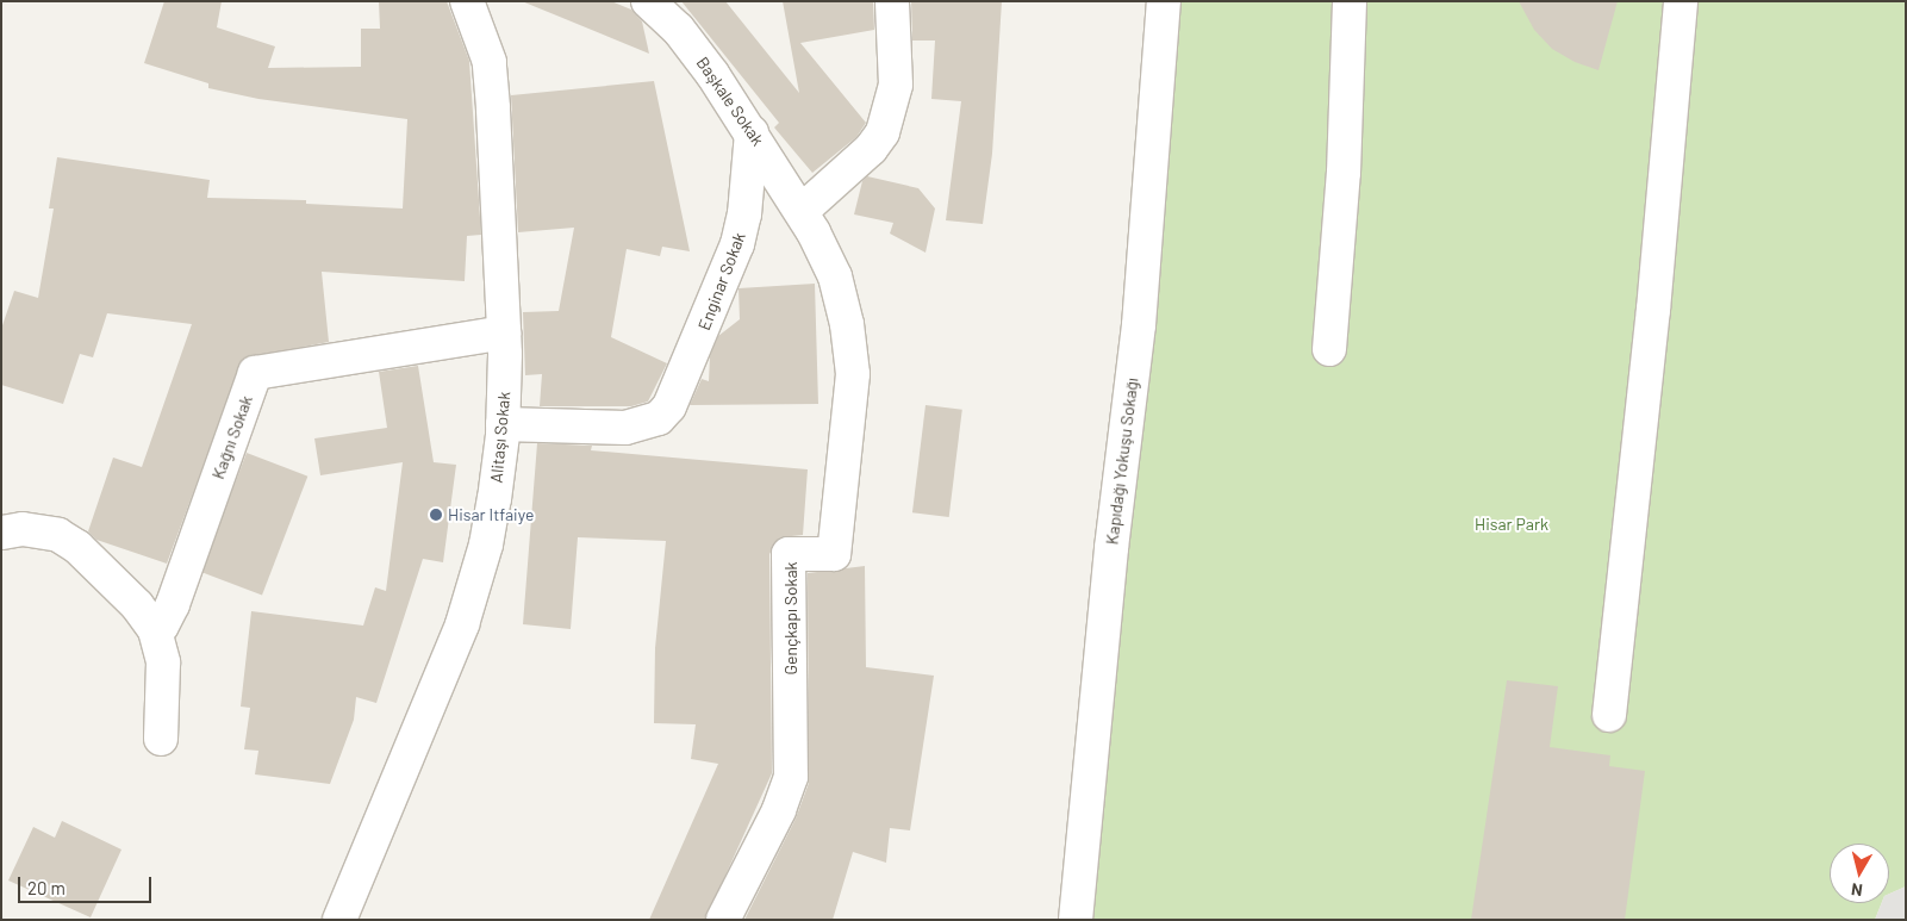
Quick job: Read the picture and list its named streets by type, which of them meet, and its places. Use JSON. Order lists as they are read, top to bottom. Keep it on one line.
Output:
{"streets":{"street":["Başkale Sokak","Enginar Sokak","Kağnı Sokak","Alitaşı Sokak","Kapıdağı Yokuşu Sokağı","Gençkapı Sokak"]},"crossings":[["Başkale Sokak","Enginar Sokak"],["Başkale Sokak","Gençkapı Sokak"],["Enginar Sokak","Alitaşı Sokak"],["Kağnı Sokak","Alitaşı Sokak"]],"parks":["Hisar Park"],"places":["Hisar Itfaiye"],"scale_bar":"20 m","north":"bottom"}
